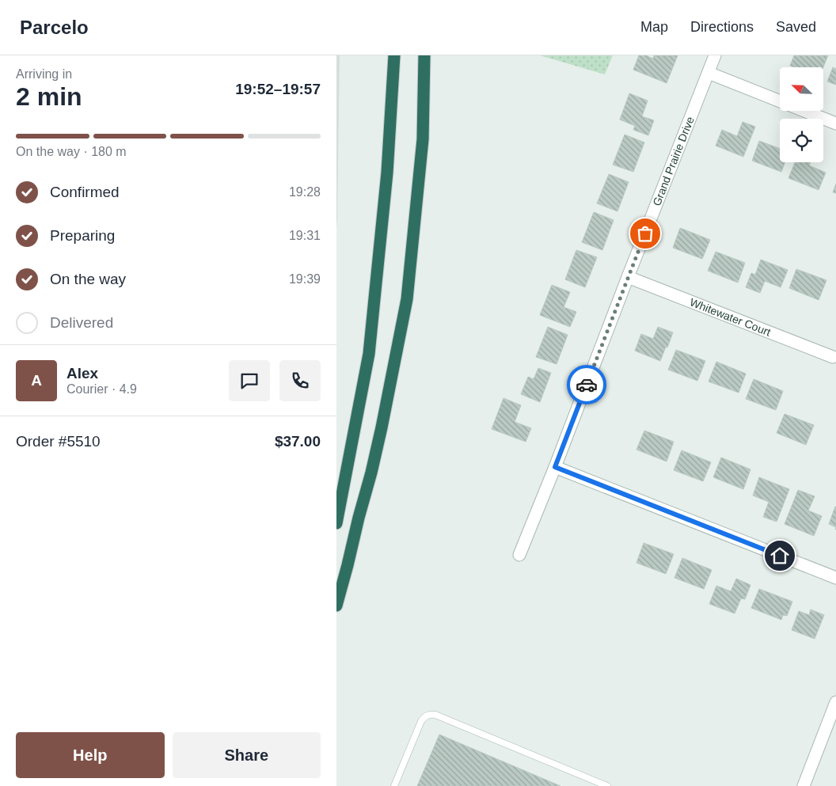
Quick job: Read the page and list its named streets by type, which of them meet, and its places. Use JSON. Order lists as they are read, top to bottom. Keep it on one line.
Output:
{"streets":{"street":["Grand Prairie Drive","Whitewater Court"]},"crossings":[["Grand Prairie Drive","Whitewater Court"]],"north":"top left","page":{"header":"Parcelo","nav":["Map","Directions","Saved"],"heading":["2 min","Arriving in","19:52–19:57"],"panel":["Alex","Courier · 4.9","Order #5510","$37.00"],"bar":"On the way · 180 m","list":[["Confirmed","19:28"],["Preparing","19:31"],["On the way","19:39"],"Delivered"],"round":"A","buttons":["Help","Share"]}}
